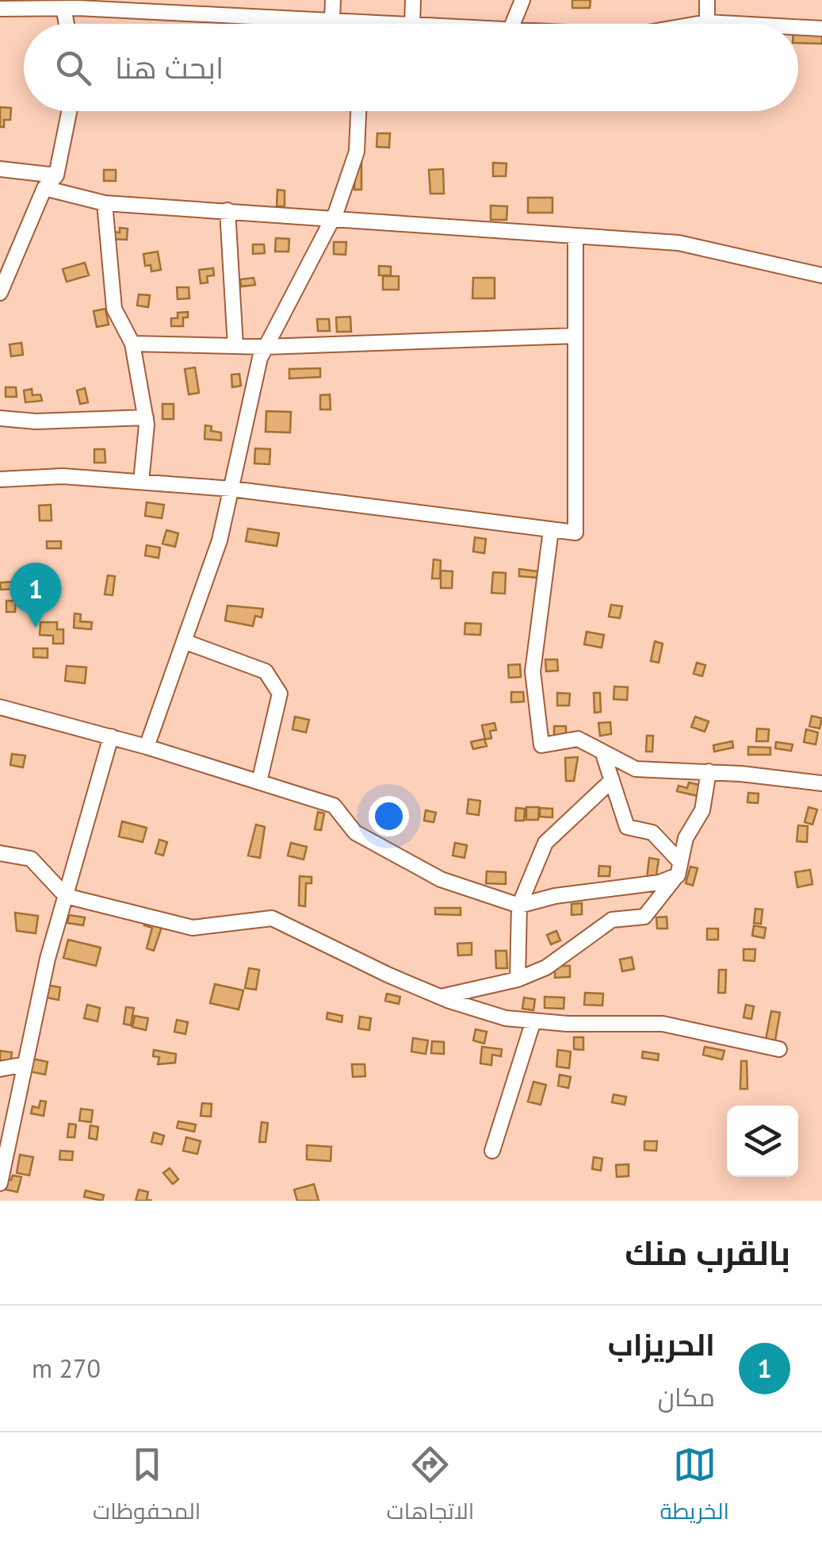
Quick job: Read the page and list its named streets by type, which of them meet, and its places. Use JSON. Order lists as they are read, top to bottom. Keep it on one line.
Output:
{"page":{"search":"ابحث هنا","pins":"1","heading":"بالقرب منك","list":[{"mark":"1","name":"الحريزاب","note":"مكان","value":"270 m"}],"nav":["الخريطة","الاتجاهات","المحفوظات"]}}
